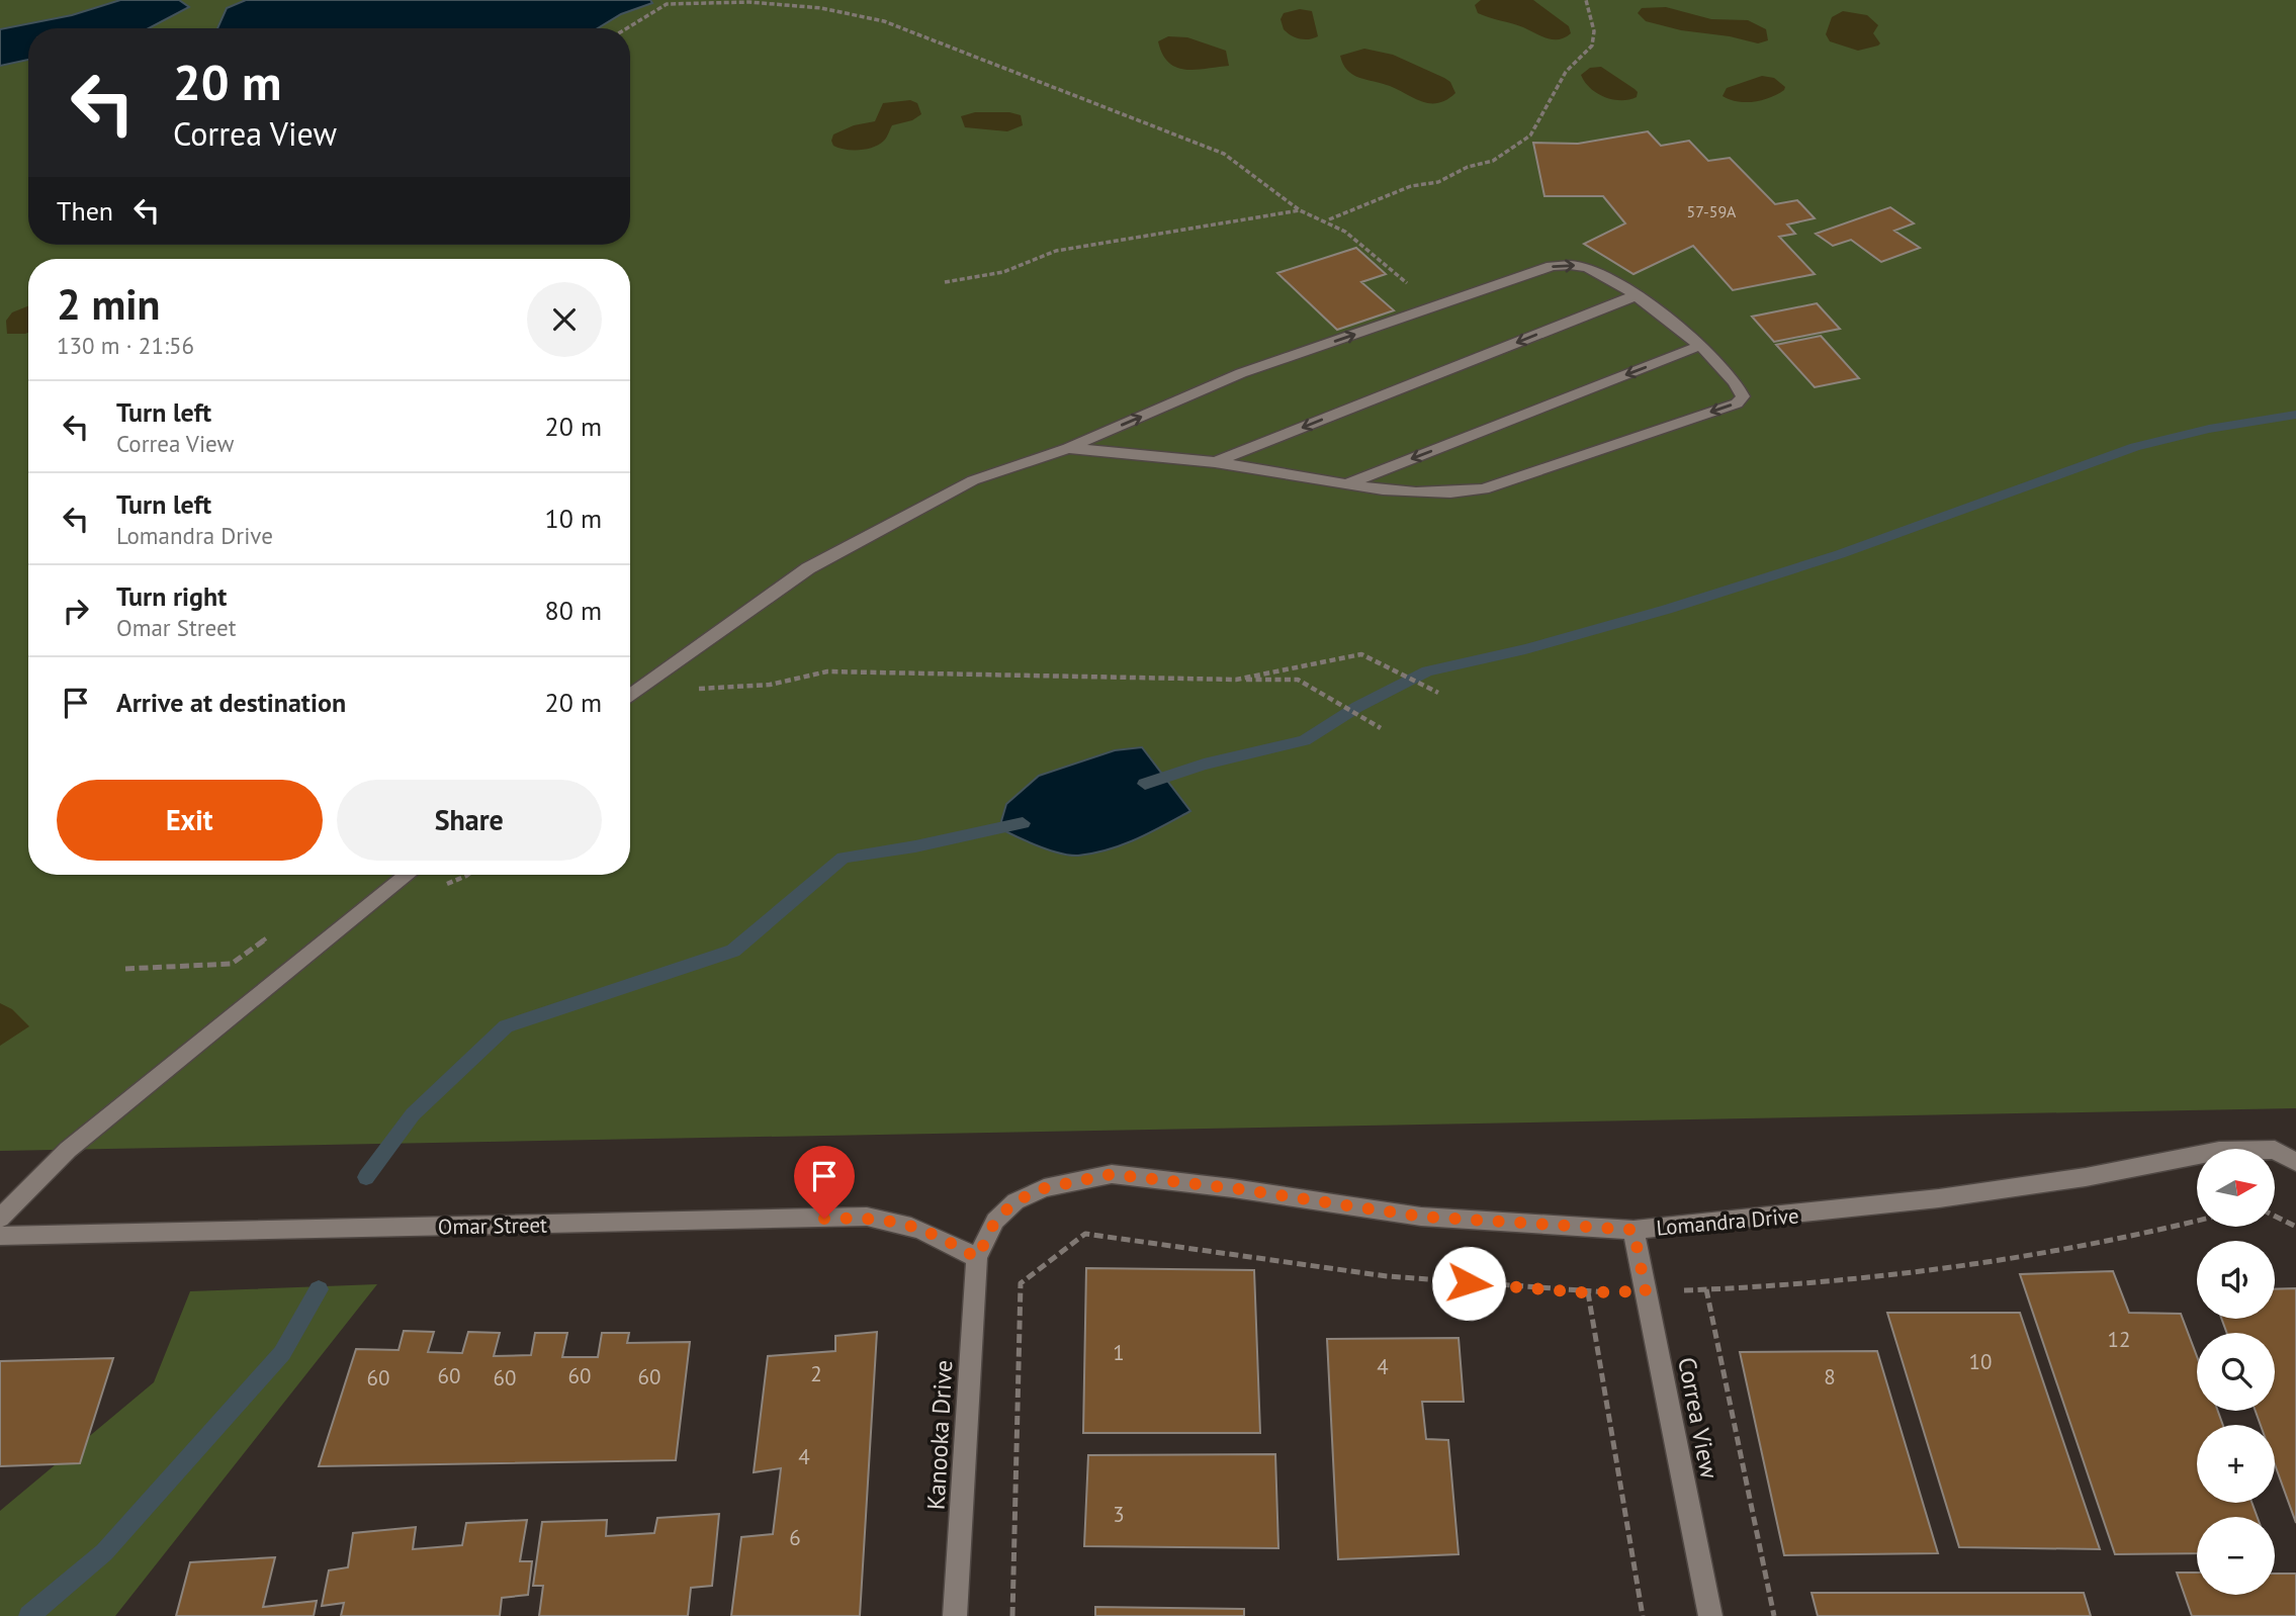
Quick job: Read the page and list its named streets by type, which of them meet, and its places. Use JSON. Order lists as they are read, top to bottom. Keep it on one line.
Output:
{"streets":{"street":["Lomandra Drive","Omar Street","Correa View","Kanooka Drive"]},"crossings":[["Lomandra Drive","Omar Street"],["Lomandra Drive","Correa View"],["Lomandra Drive","Kanooka Drive"],["Omar Street","Kanooka Drive"]],"house_numbers":["57-59A","12","1","10","4","2","60","60","60","8","60","60","4","3","6"],"north":"right","page":{"turn":["20 m","Correa View"],"then":"Then","heading":["2 min","130 m · 21:56"],"list":[{"name":"Turn left","note":"Correa View","value":"20 m"},{"name":"Turn left","note":"Lomandra Drive","value":"10 m"},{"name":"Turn right","note":"Omar Street","value":"80 m"},{"name":"Arrive at destination","value":"20 m"}],"buttons":["Exit","Share"],"map_buttons":["+","−"]}}
